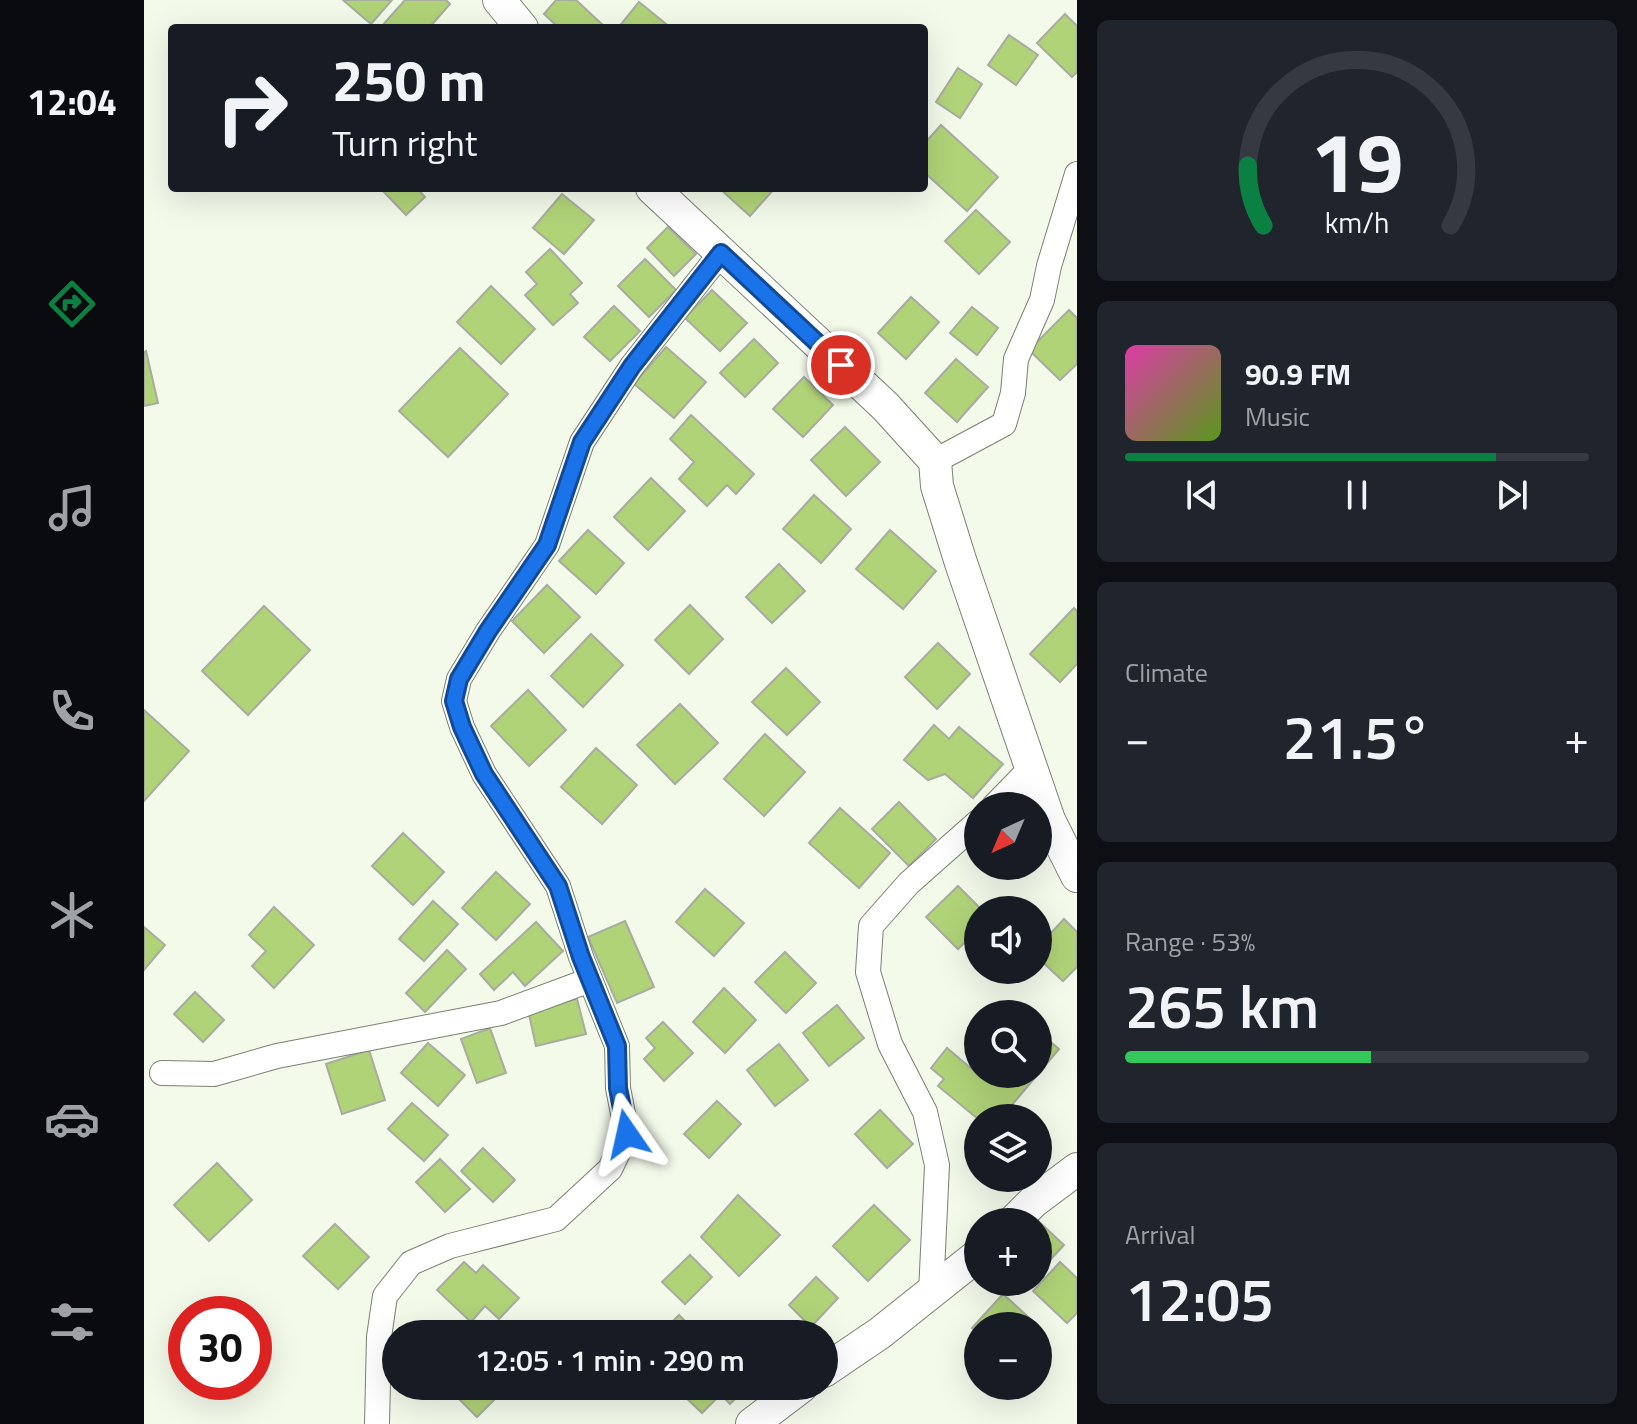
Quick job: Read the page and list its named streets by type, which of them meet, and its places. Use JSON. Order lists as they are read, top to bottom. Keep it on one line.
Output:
{"north":"bottom left","page":{"tabs":"12:04","turn":["250 m","Turn right"],"song":["90.9 FM","Music"],"tile":["Climate",["Range · 53%","265 km"],["Arrival","12:05"]],"heat":["−","21.5°","+"],"map_buttons":["+","−"],"limit":"30","trip":"12:05 · 1 min · 290 m","gauge":["19","km/h"]}}
